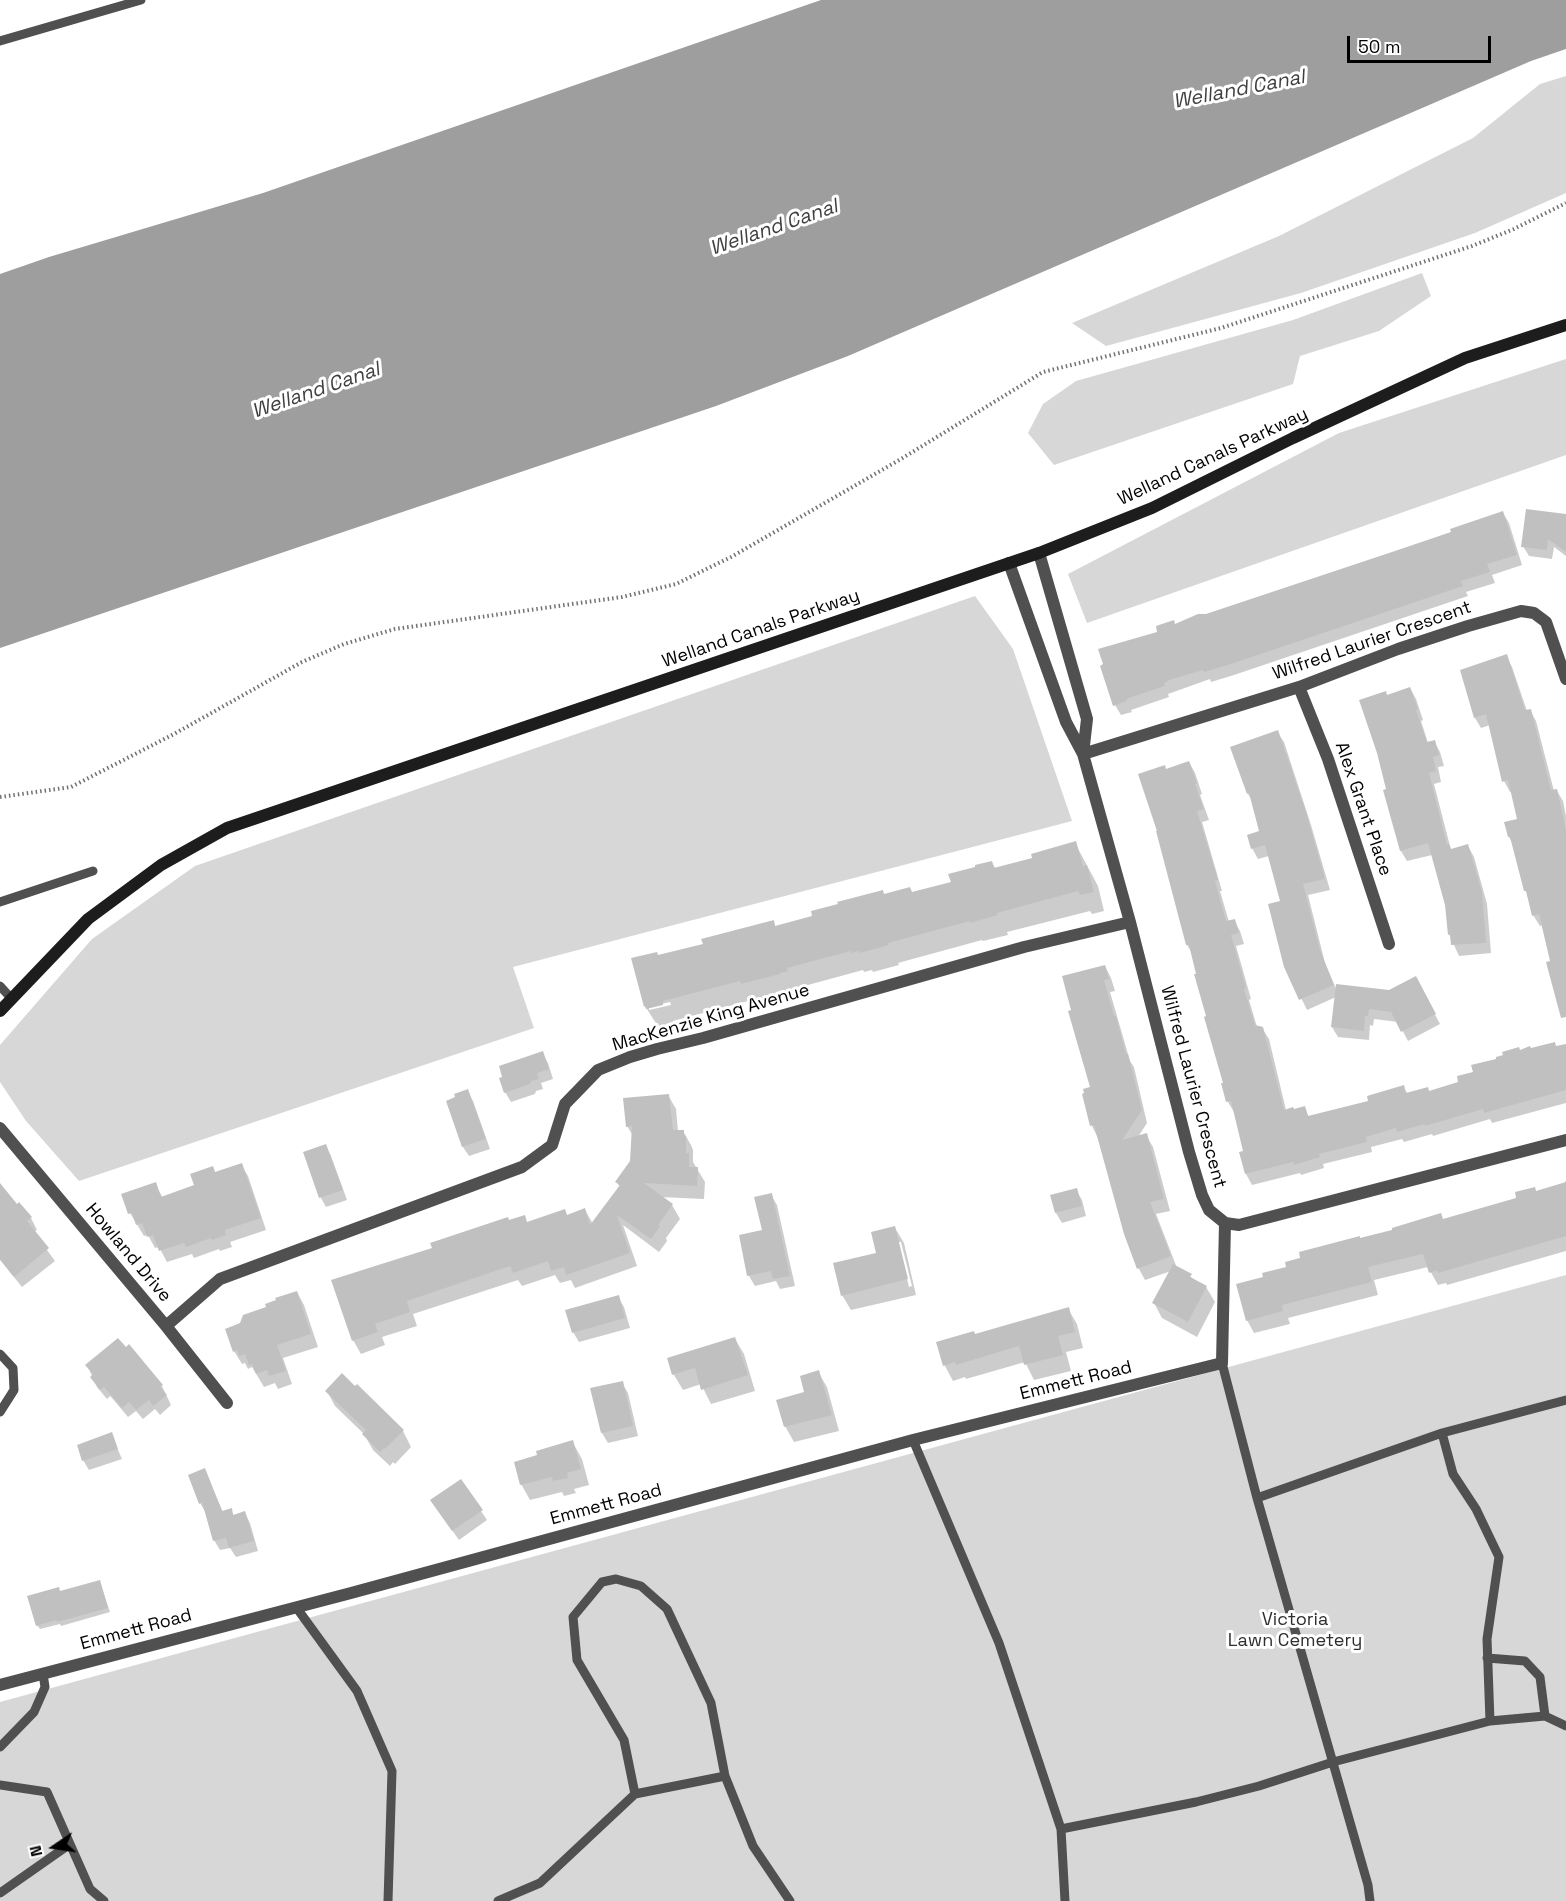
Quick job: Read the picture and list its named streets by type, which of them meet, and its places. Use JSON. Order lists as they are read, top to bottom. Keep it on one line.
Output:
{"streets":{"main road":["Welland Canals Parkway"],"street":["Wilfred Laurier Crescent","Alex Grant Place","MacKenzie King Avenue","Howland Drive","Emmett Road"]},"crossings":[["Welland Canals Parkway","Wilfred Laurier Crescent"],["Wilfred Laurier Crescent","Alex Grant Place"],["Wilfred Laurier Crescent","MacKenzie King Avenue"],["MacKenzie King Avenue","Howland Drive"]],"water":["Welland Canal"],"parks":["Victoria Lawn Cemetery"],"scale_bar":"50 m","north":"left"}
